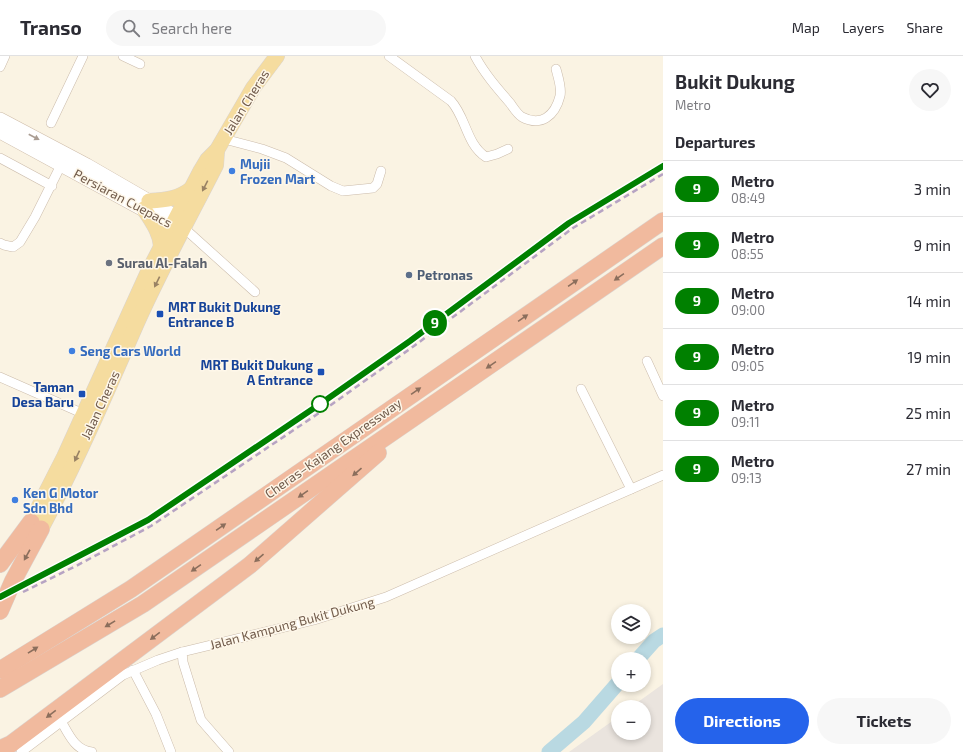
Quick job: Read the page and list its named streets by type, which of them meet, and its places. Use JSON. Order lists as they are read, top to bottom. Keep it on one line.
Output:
{"streets":{"highway":["Cheras–Kajang Expressway"],"main road":["Jalan Cheras"],"street":["Persiaran Cuepacs","Jalan Kampung Bukit Dukung"]},"crossings":[["Jalan Cheras","Persiaran Cuepacs"]],"places":{"other":["Mujii Frozen Mart","Surau Al-Falah","Petronas","Seng Cars World","Ken G Motor Sdn Bhd"],"transit":["MRT Bukit Dukung Entrance B","MRT Bukit Dukung A Entrance","Taman Desa Baru"]},"lines":["metro line 9"],"page":{"header":"Transo","search":"Search here","nav":["Map","Layers","Share"],"on_map":"9","heading":[["Bukit Dukung","Metro"],"Departures"],"list":[{"mark":"9","name":"Metro","note":"08:49","value":"3 min"},{"mark":"9","name":"Metro","note":"08:55","value":"9 min"},{"mark":"9","name":"Metro","note":"09:00","value":"14 min"},{"mark":"9","name":"Metro","note":"09:05","value":"19 min"},{"mark":"9","name":"Metro","note":"09:11","value":"25 min"},{"mark":"9","name":"Metro","note":"09:13","value":"27 min"}],"map_buttons":["+","−"],"buttons":["Directions","Tickets"]}}
